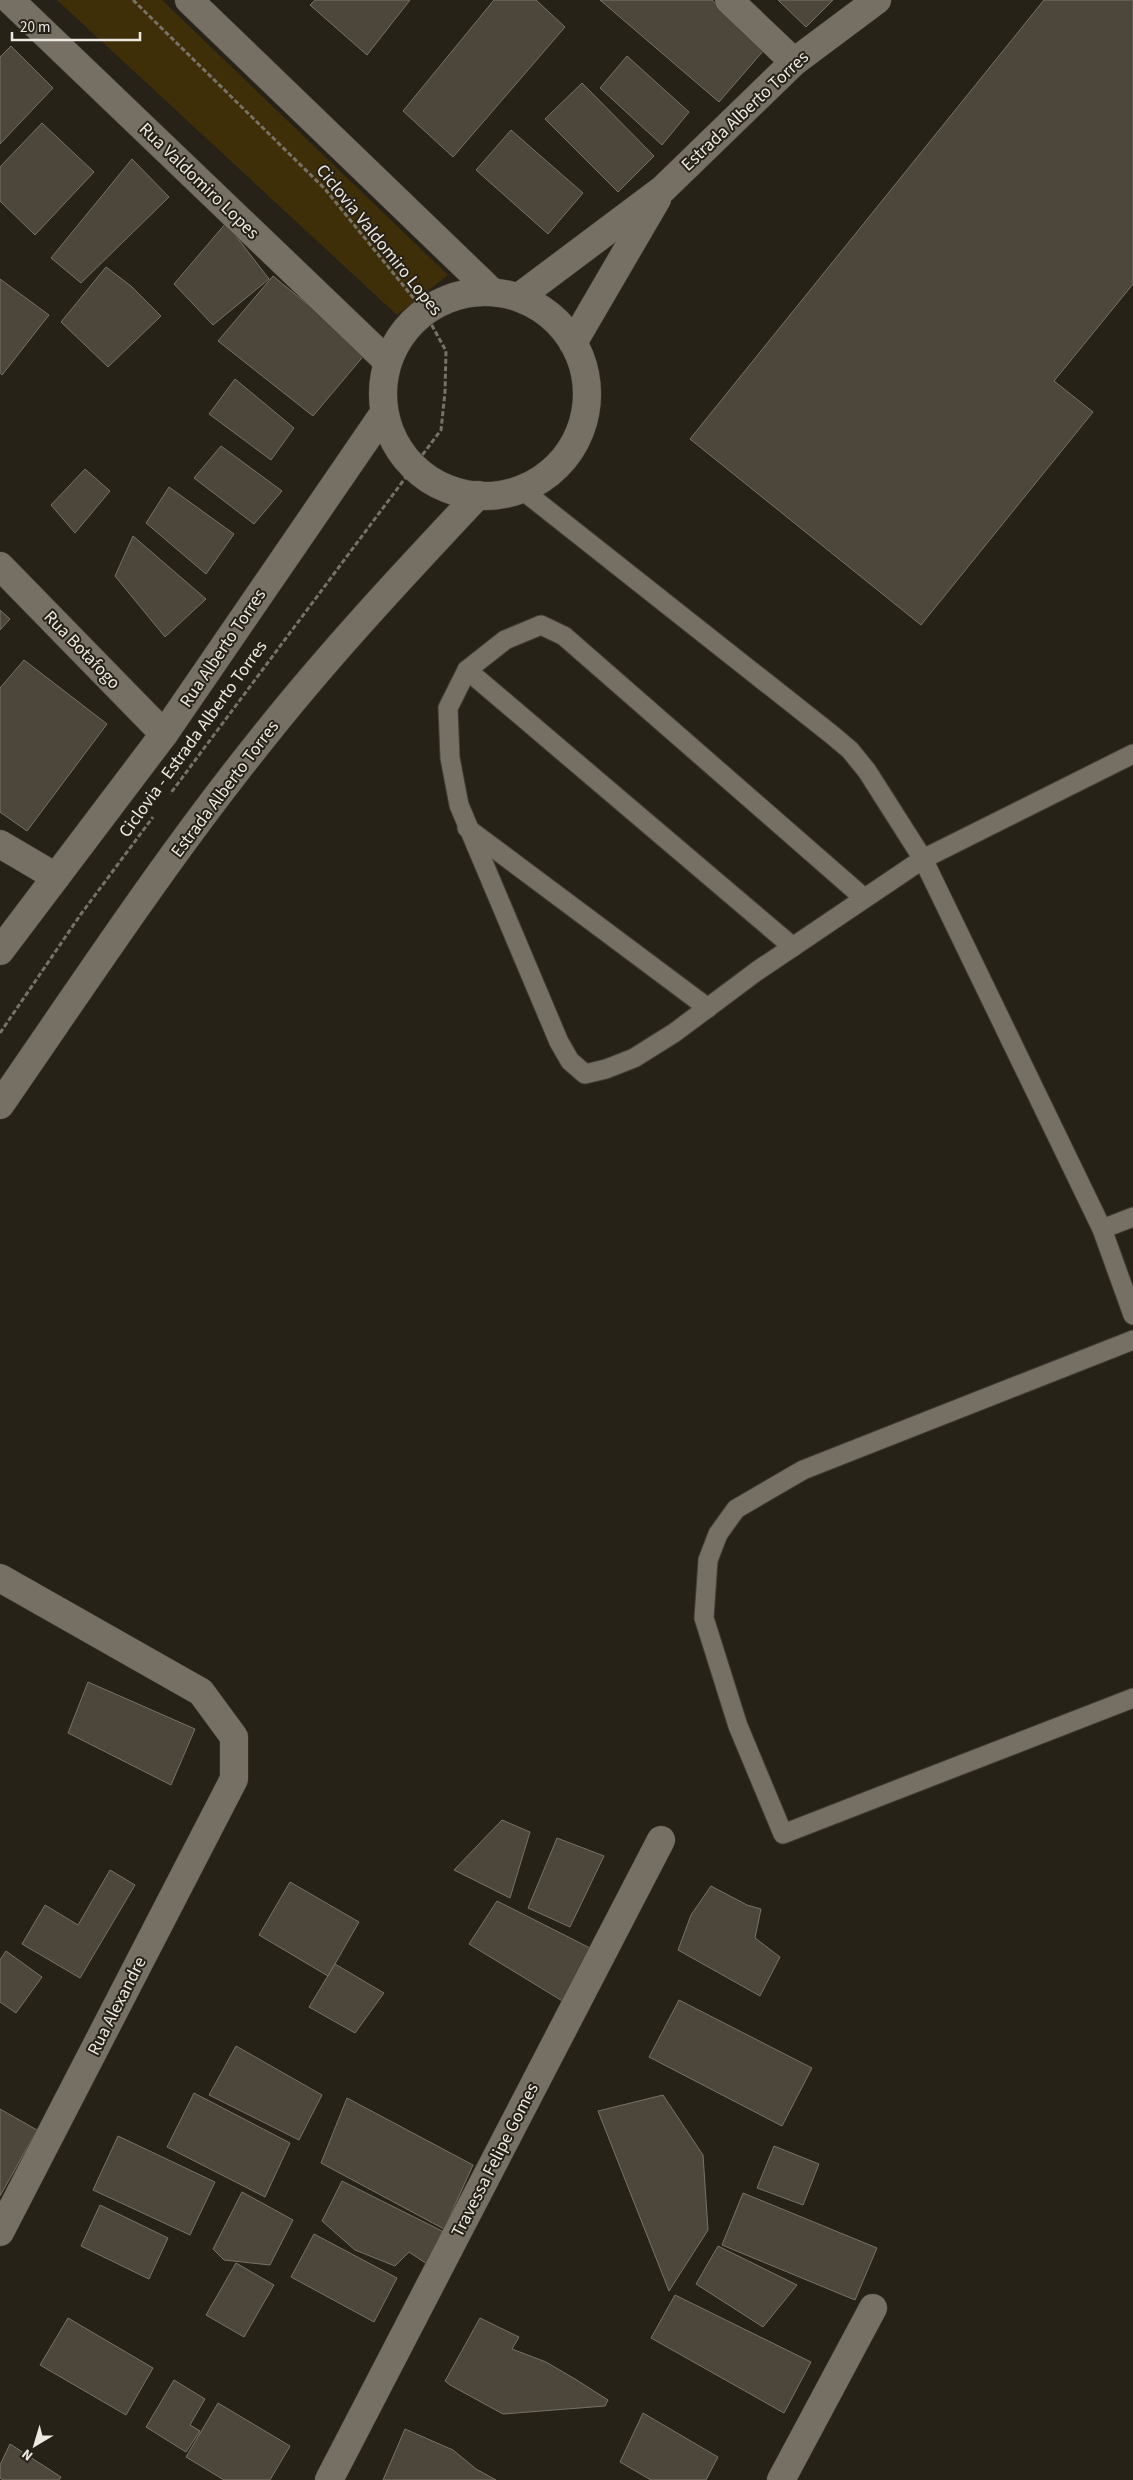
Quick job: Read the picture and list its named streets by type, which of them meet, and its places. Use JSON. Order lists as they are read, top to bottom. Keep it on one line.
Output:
{"streets":{"street":["Estrada Alberto Torres","Rua Valdomiro Lopes","Rua Alberto Torres","Rua Botafogo","Rua Alexandre","Travessa Felipe Gomes"],"path":["Ciclovia Valdomiro Lopes","Ciclovia - Estrada Alberto Torres"]},"crossings":[["Ciclovia Valdomiro Lopes","Ciclovia - Estrada Alberto Torres"],["Rua Alberto Torres","Rua Botafogo"]],"scale_bar":"20 m","north":"bottom left"}
